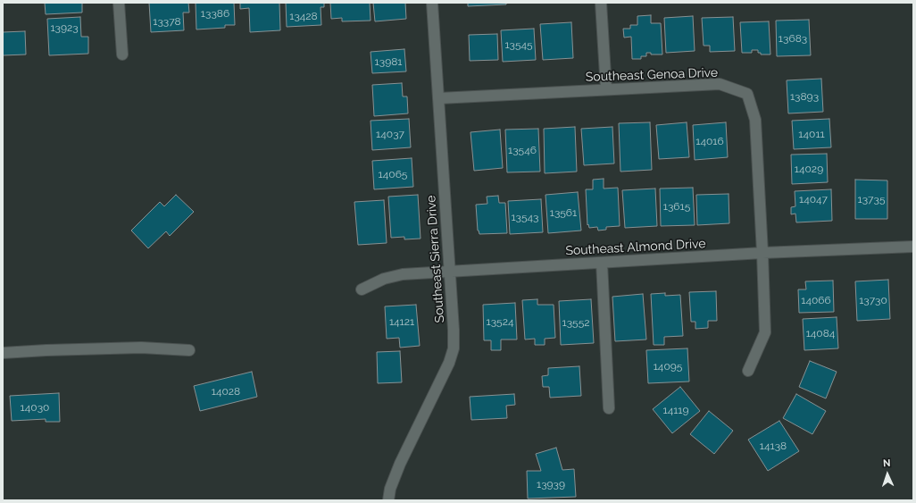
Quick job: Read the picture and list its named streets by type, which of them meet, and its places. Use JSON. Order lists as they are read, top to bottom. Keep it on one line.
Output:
{"streets":{"street":["Southeast Genoa Drive","Southeast Almond Drive","Southeast Sierra Drive"]},"crossings":[["Southeast Genoa Drive","Southeast Almond Drive"],["Southeast Genoa Drive","Southeast Sierra Drive"],["Southeast Almond Drive","Southeast Sierra Drive"]],"house_numbers":["13386","13428","13378","13923","13683","13545","13981","13893","14037","14011","14016","13546","14029","14065","14047","13735","13615","13561","13543","14066","13730","14121","13524","13552","14084","14095","14028","14030","14119","14138","13939"],"north":"top"}
